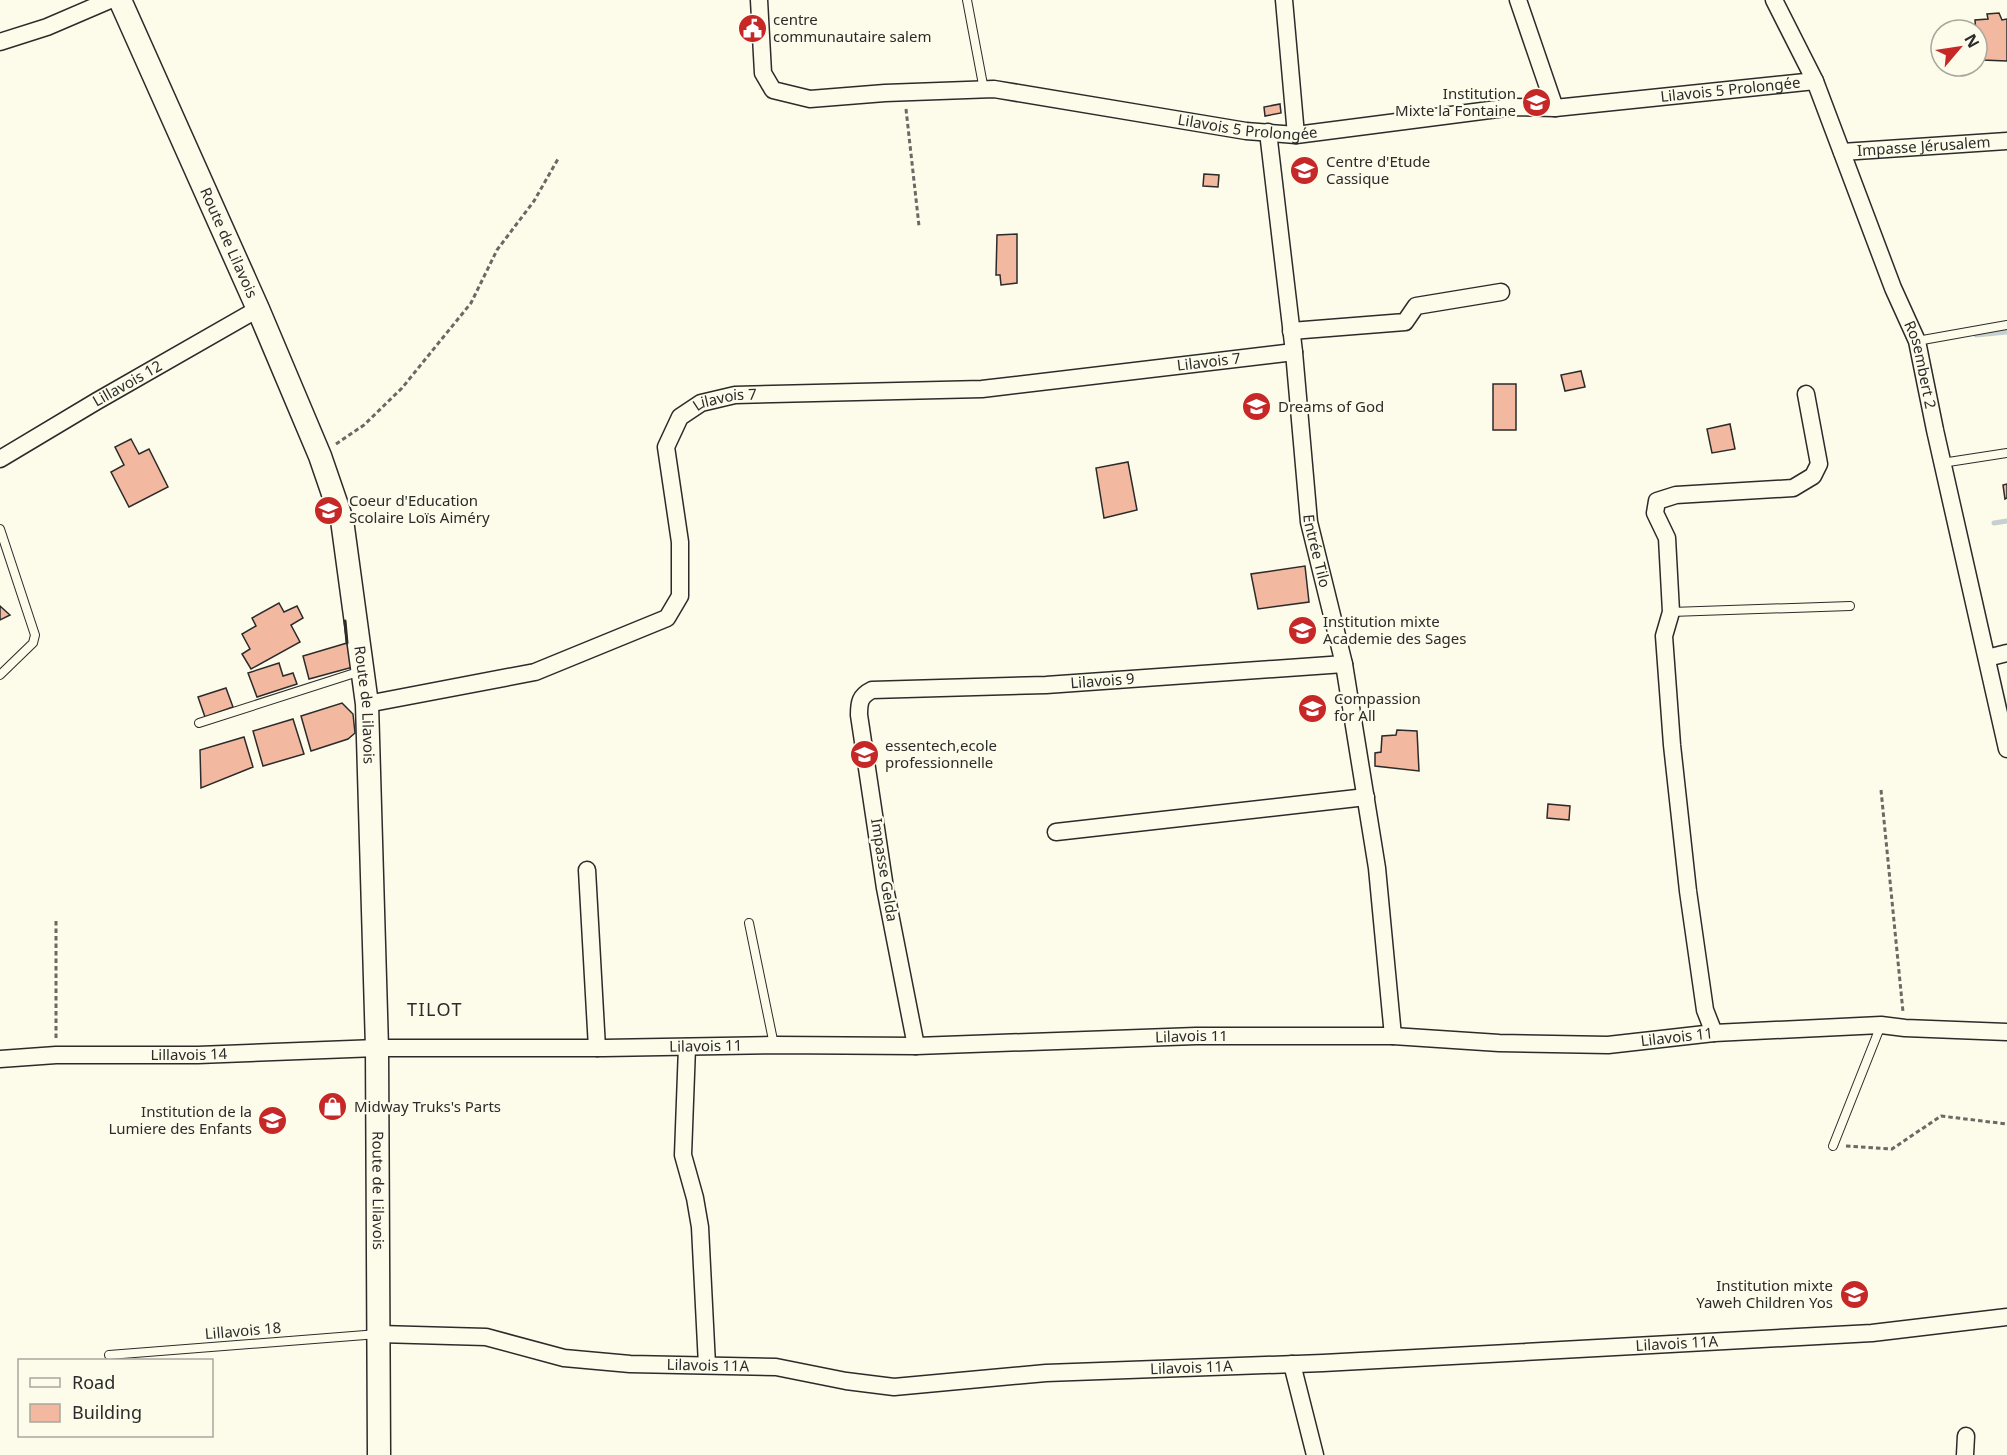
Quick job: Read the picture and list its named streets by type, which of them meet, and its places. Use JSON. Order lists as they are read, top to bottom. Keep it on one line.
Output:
{"streets":{"main road":["Route de Lilavois"],"street":["Lilavois 5 Prolongée","Impasse Jérusalem","Lilavois 7","Rosembert 2","Lillavois 12","Entrée Tilo","Lilavois 9","Impasse Gelda","Lilavois 11","Lillavois 14","Lilavois 11A"],"lane":["Lillavois 18"]},"crossings":[["Lilavois 5 Prolongée","Rosembert 2"],["Lilavois 5 Prolongée","Entrée Tilo"],["Impasse Jérusalem","Rosembert 2"],["Route de Lilavois","Lilavois 7"],["Route de Lilavois","Lillavois 12"],["Route de Lilavois","Lilavois 11"],["Route de Lilavois","Lillavois 14"],["Route de Lilavois","Lillavois 18"],["Route de Lilavois","Lilavois 11A"],["Lilavois 7","Entrée Tilo"],["Entrée Tilo","Lilavois 9"],["Entrée Tilo","Lilavois 11"],["Lilavois 9","Impasse Gelda"],["Impasse Gelda","Lilavois 11"],["Lilavois 11","Lillavois 14"],["Lillavois 18","Lilavois 11A"]],"districts":["TILOT"],"places":{"public building":["centre communautaire salem"],"school or university":["Institution Mixte la Fontaine","Centre d'Etude Cassique","Dreams of God","Coeur d'Education Scolaire Loïs Aiméry","Institution mixte Academie des Sages","Compassion for All","essentech,ecole professionnelle","Institution de la Lumiere des Enfants","Institution mixte Yaweh Children Yos"],"shop":["Midway Truks's Parts"]},"legend":["Road","Building"],"north":"top right"}
